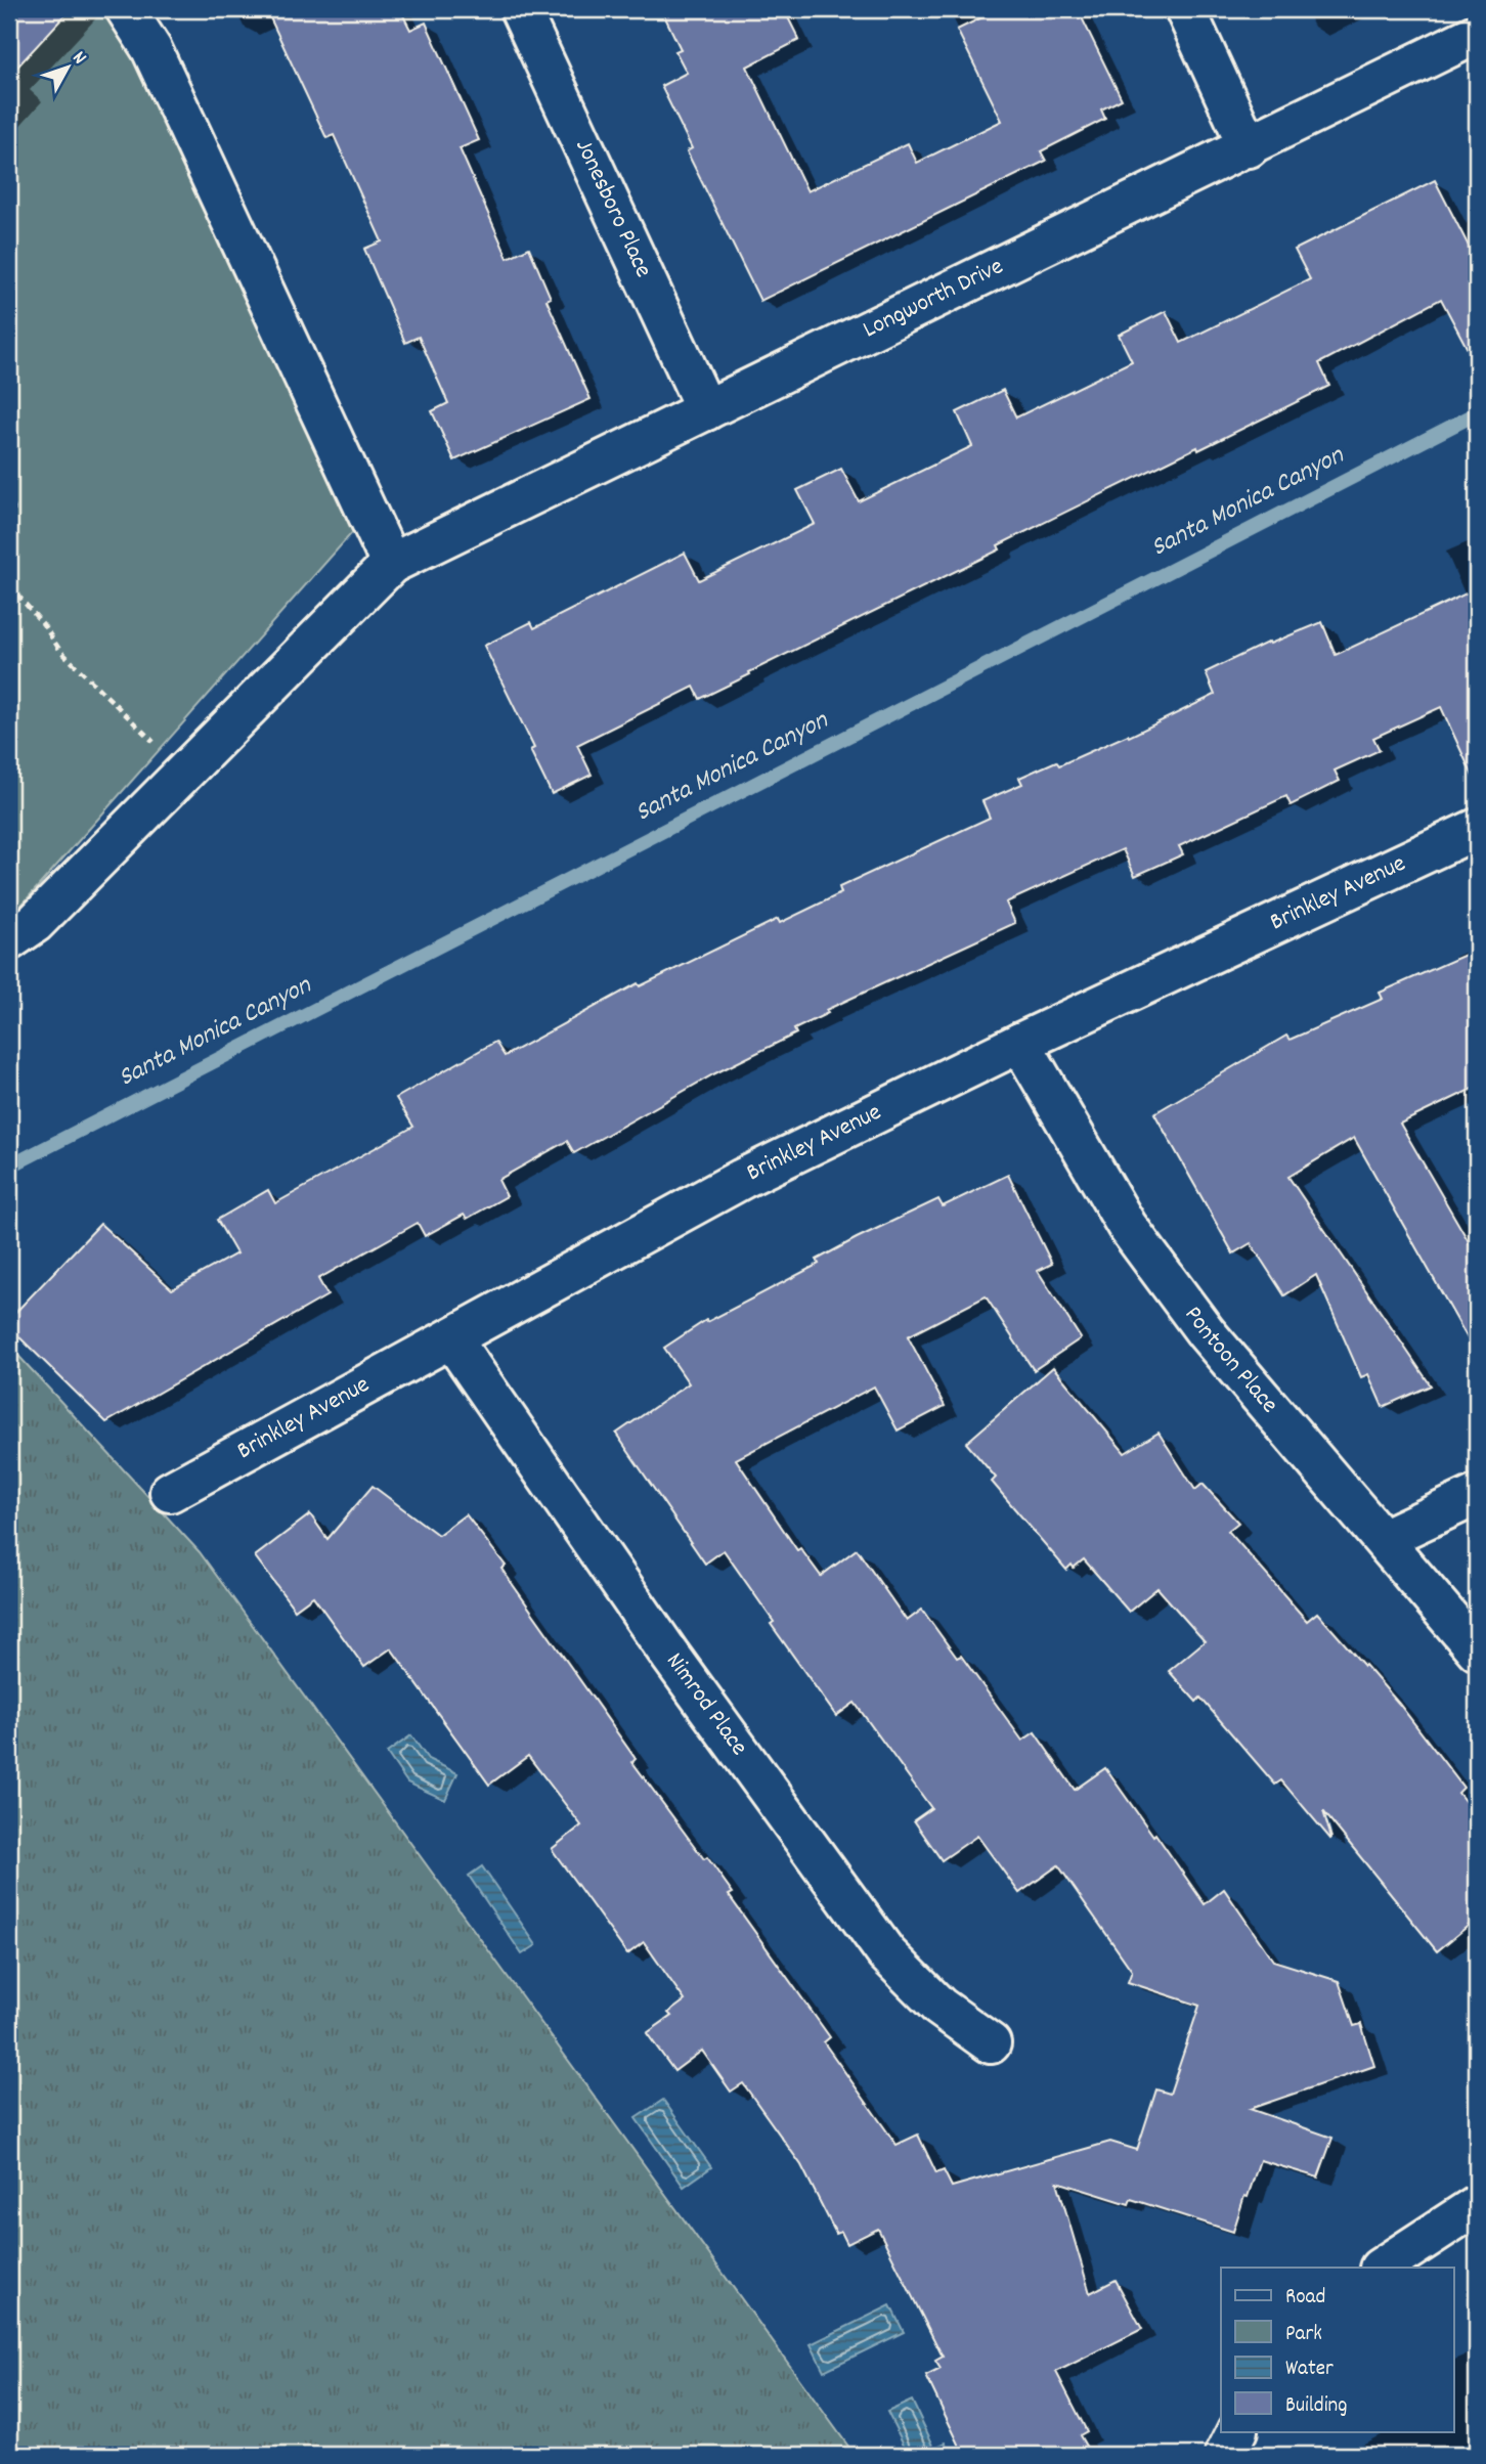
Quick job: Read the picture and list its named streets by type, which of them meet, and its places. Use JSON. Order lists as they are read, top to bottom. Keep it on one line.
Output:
{"streets":{"street":["Jonesboro Place","Longworth Drive","Brinkley Avenue","Pontoon Place","Nimrod Place"]},"crossings":[["Jonesboro Place","Longworth Drive"],["Brinkley Avenue","Pontoon Place"],["Brinkley Avenue","Nimrod Place"]],"water":["Santa Monica Canyon"],"legend":["Road","Park","Water","Building"],"north":"top right"}
